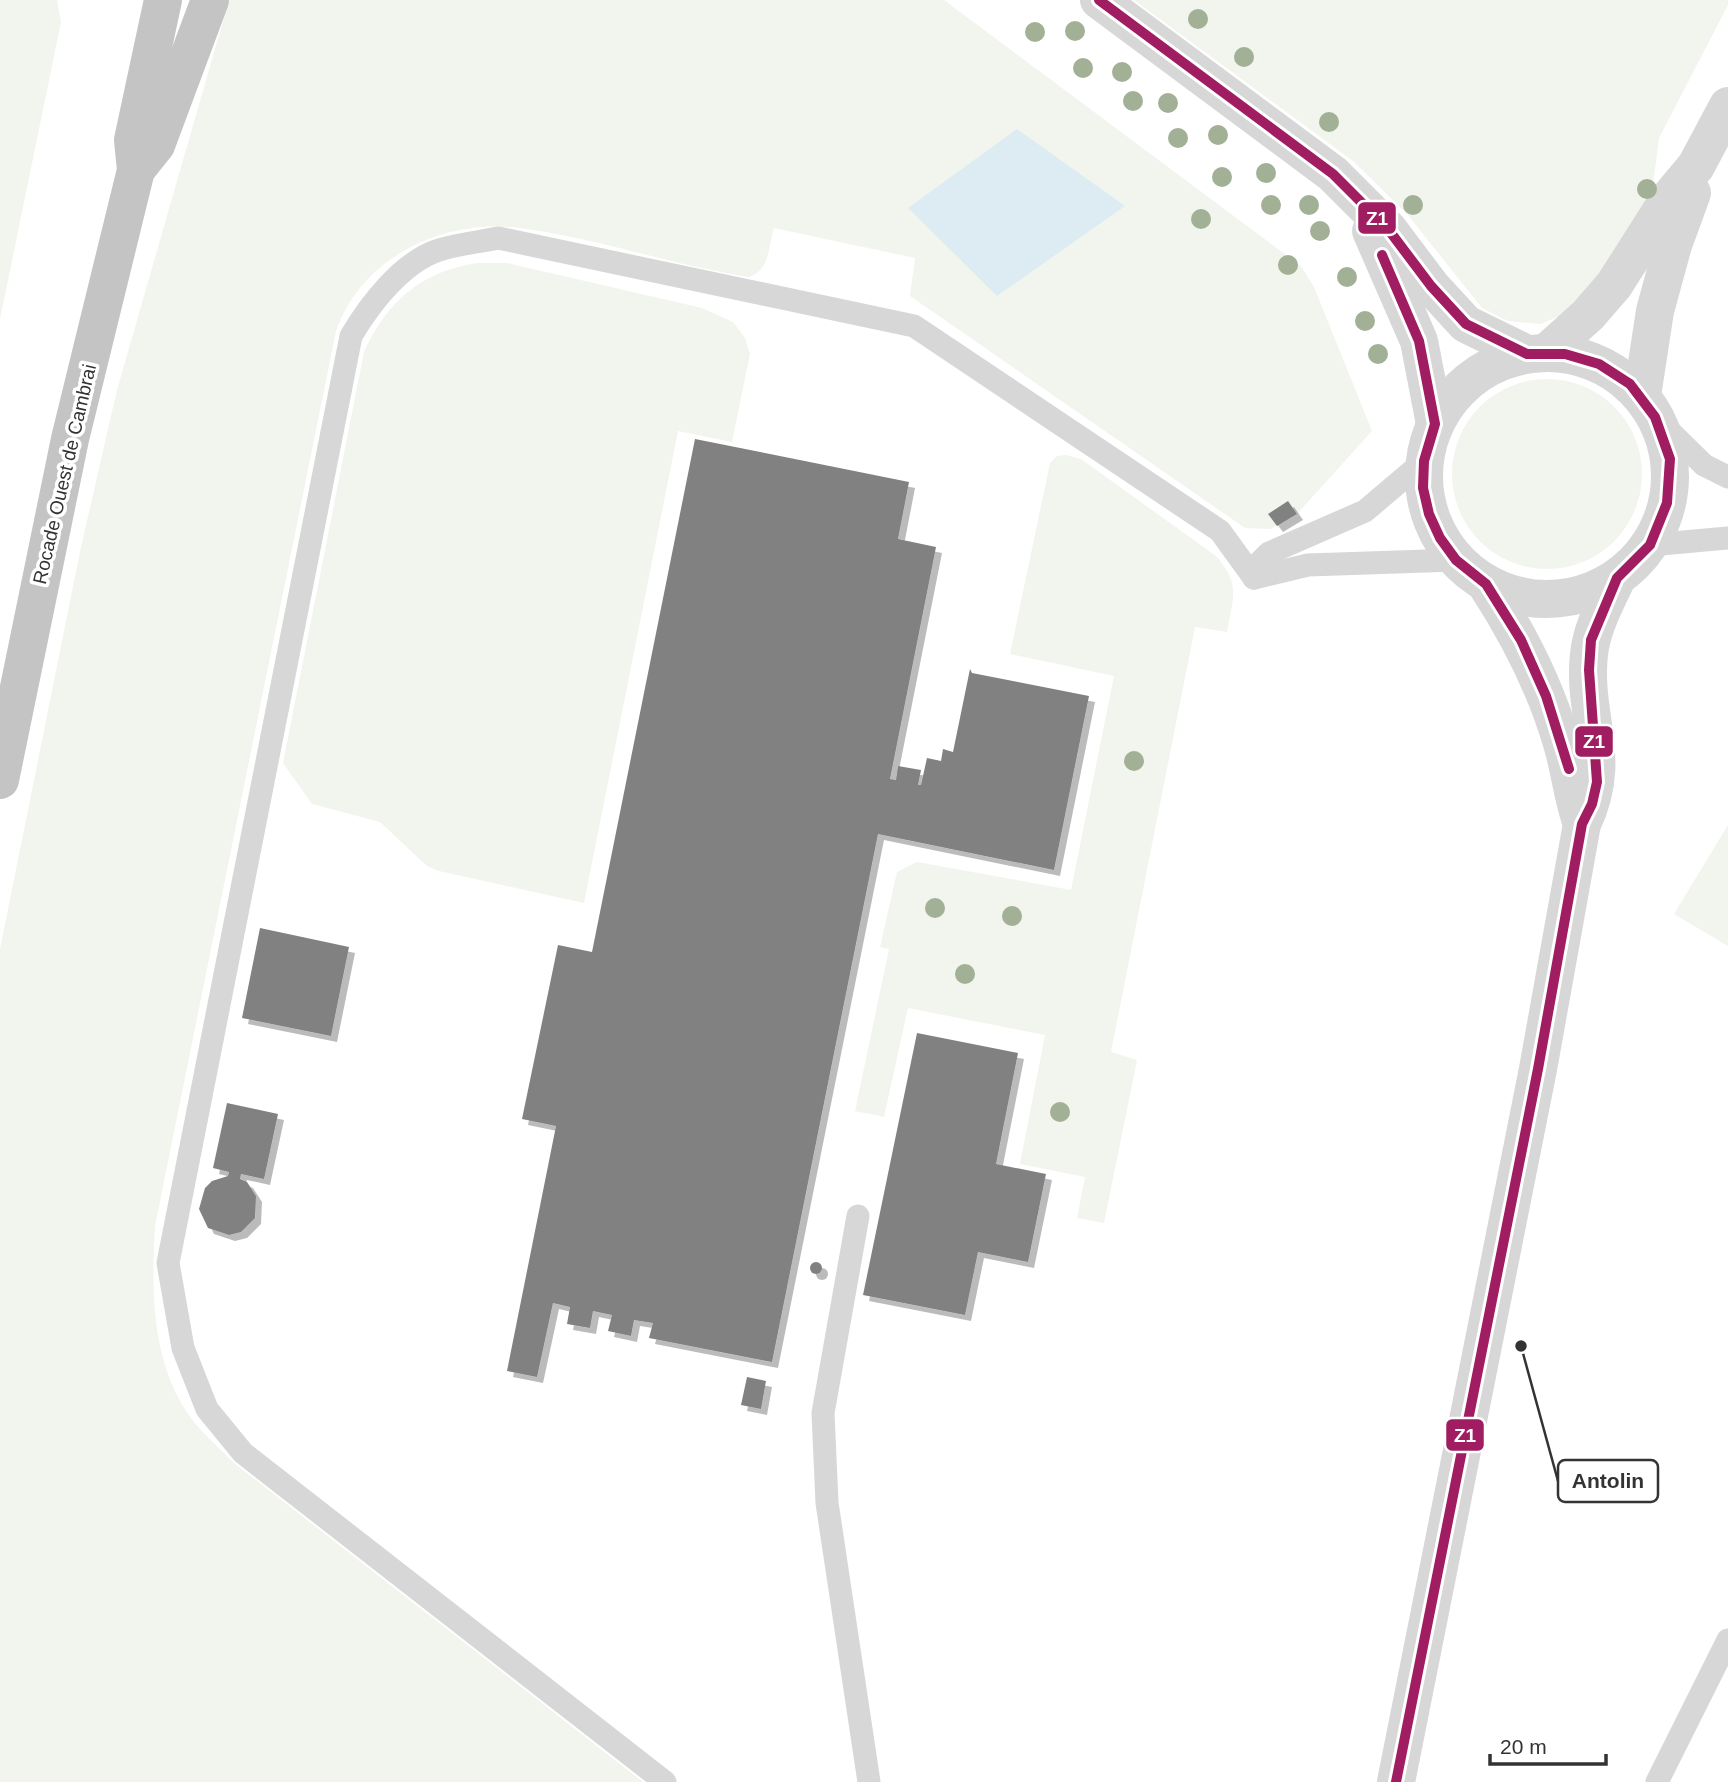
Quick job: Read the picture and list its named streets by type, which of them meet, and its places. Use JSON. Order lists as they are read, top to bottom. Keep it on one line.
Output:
{"streets":{"highway":["Rocade Ouest de Cambrai"]},"places":["Antolin"],"lines":["transit line Z1"],"scale_bar":"20 m"}
